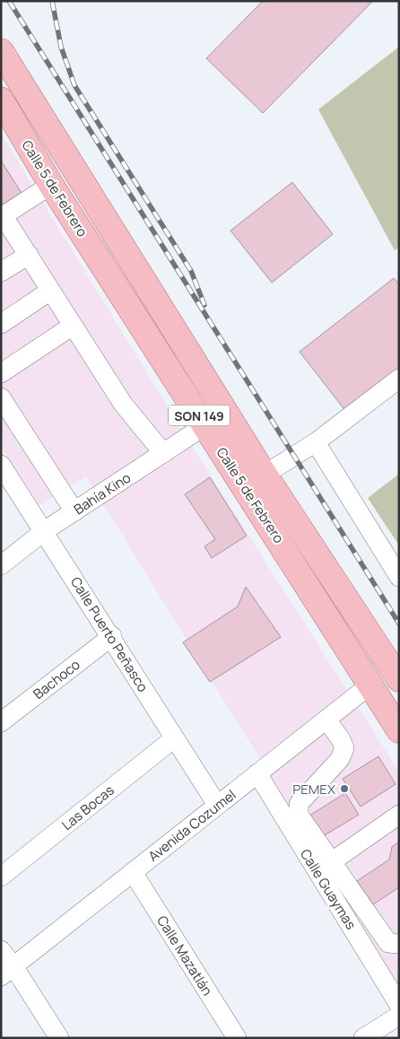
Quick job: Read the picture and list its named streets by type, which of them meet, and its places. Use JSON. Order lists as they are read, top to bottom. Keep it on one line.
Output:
{"streets":{"main road":["Calle 5 de Febrero","SON 149"],"street":["Bahía Kino","Calle Puerto Peñasco","Bachoco","Las Bocas","Avenida Cozumel","Calle Guaymas","Calle Mazatlán"]},"crossings":[["Calle 5 de Febrero","Bahía Kino"],["Calle 5 de Febrero","Avenida Cozumel"],["Bahía Kino","Calle Puerto Peñasco"],["Calle Puerto Peñasco","Bachoco"],["Calle Puerto Peñasco","Las Bocas"],["Calle Puerto Peñasco","Avenida Cozumel"],["Avenida Cozumel","Calle Guaymas"],["Avenida Cozumel","Calle Mazatlán"]],"places":["PEMEX"]}
